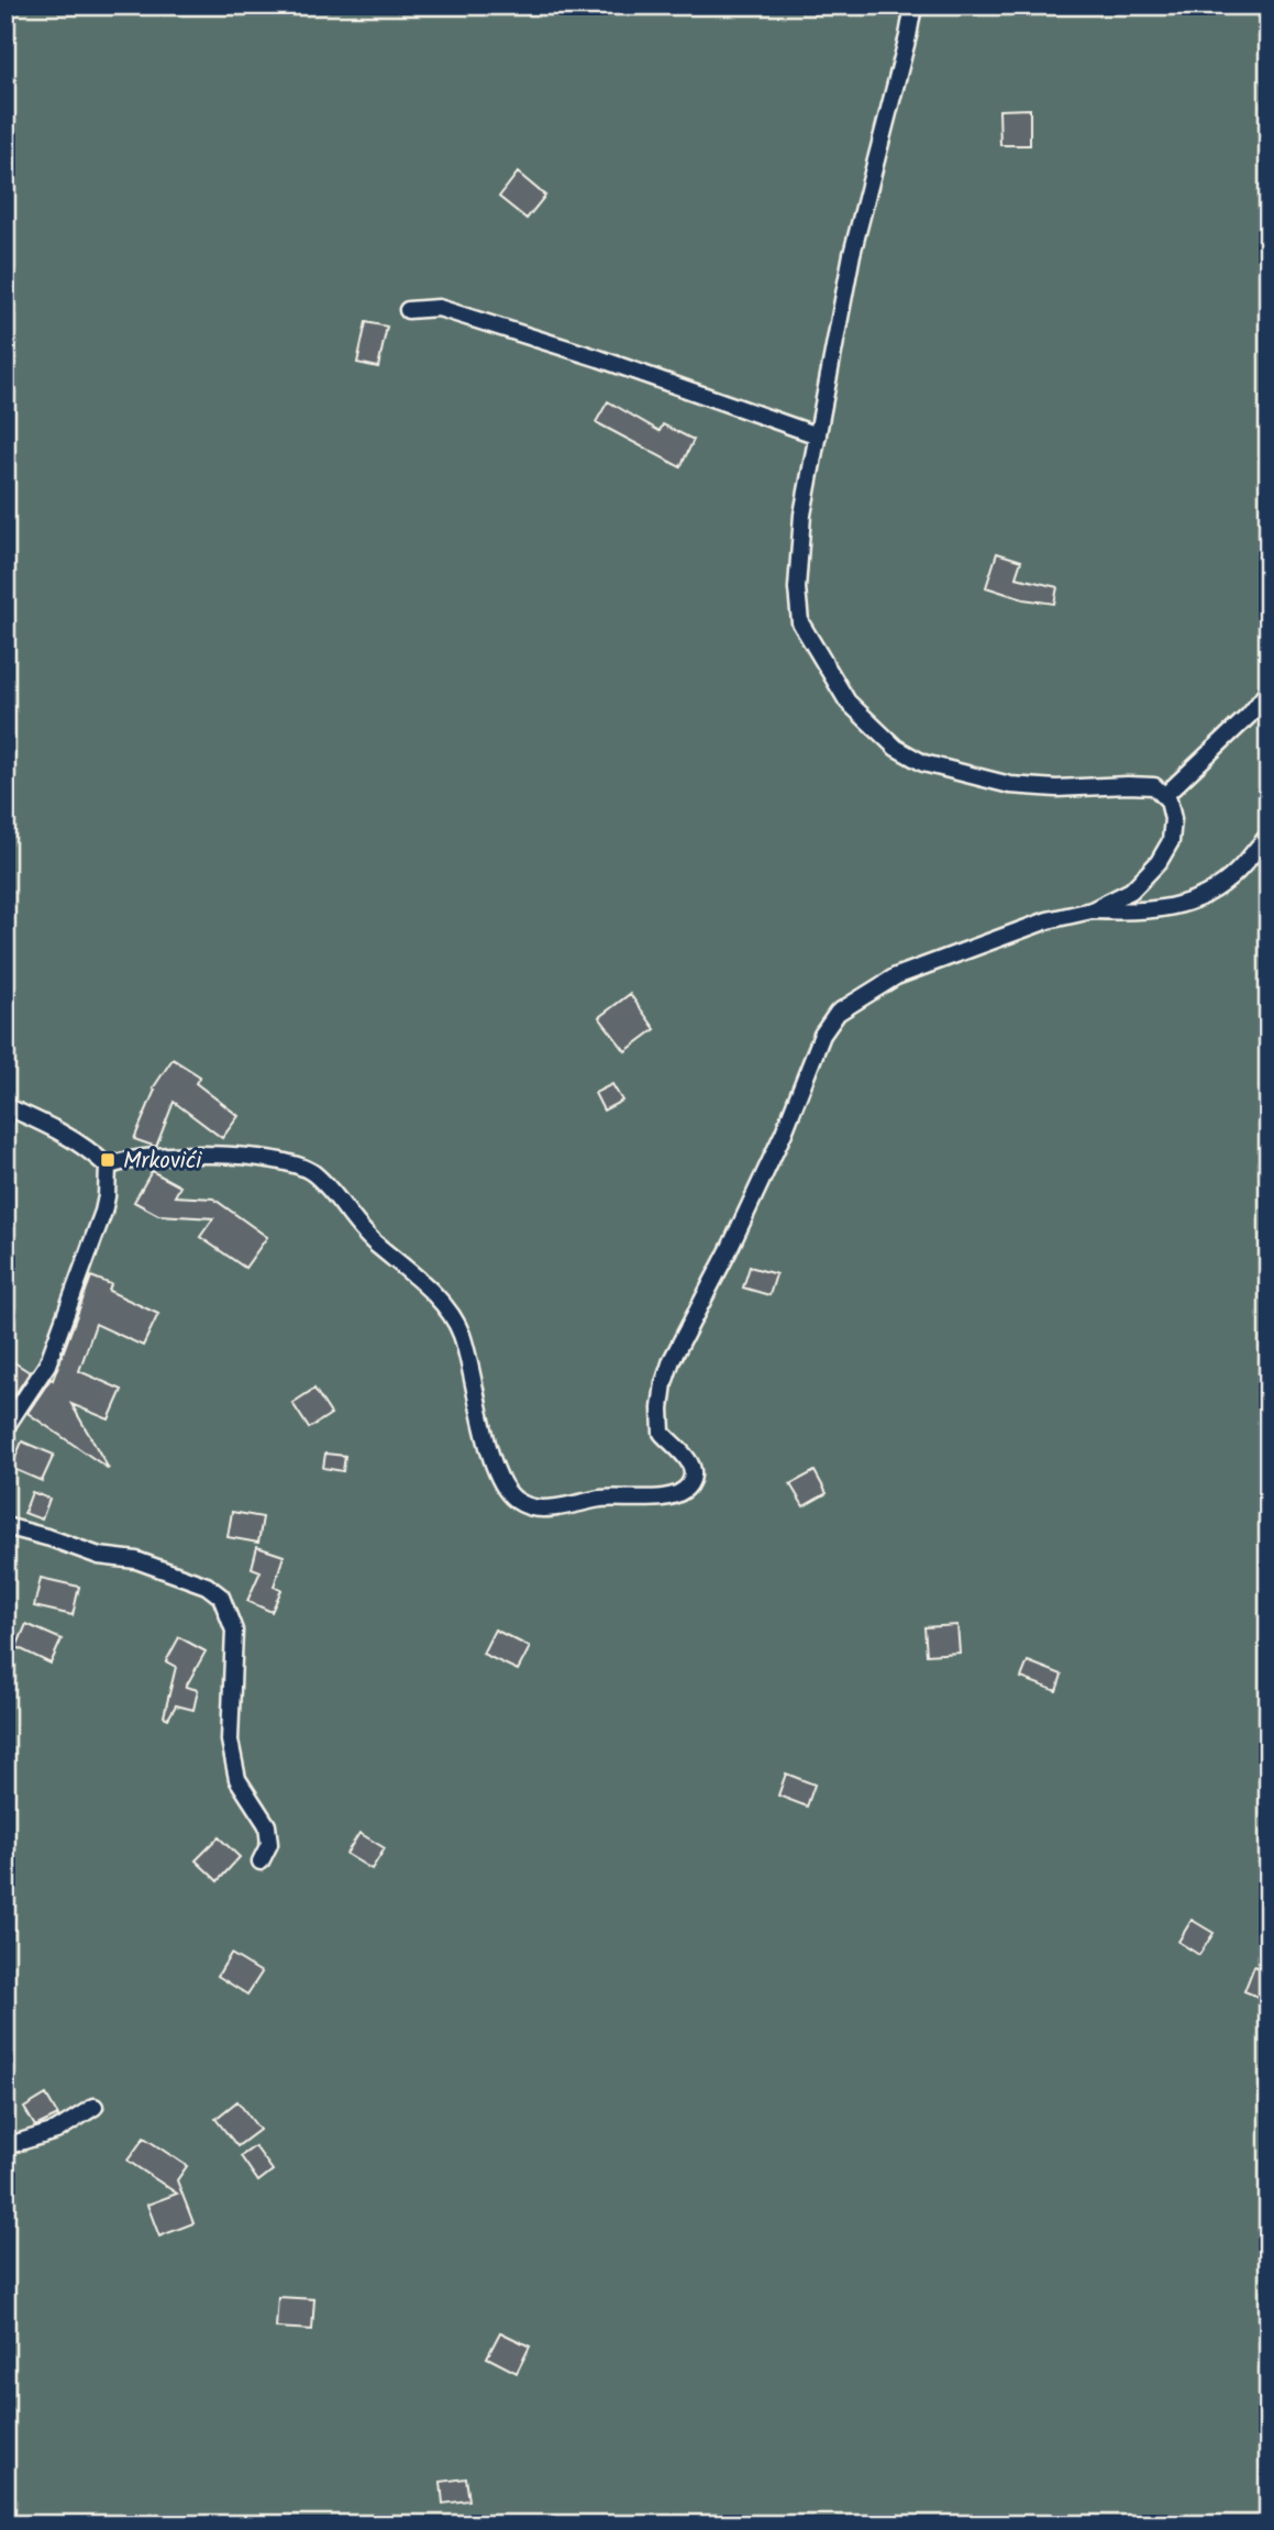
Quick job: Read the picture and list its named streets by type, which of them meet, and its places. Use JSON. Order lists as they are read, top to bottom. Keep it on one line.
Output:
{"places":{"transit":["Mrkovići"]}}
